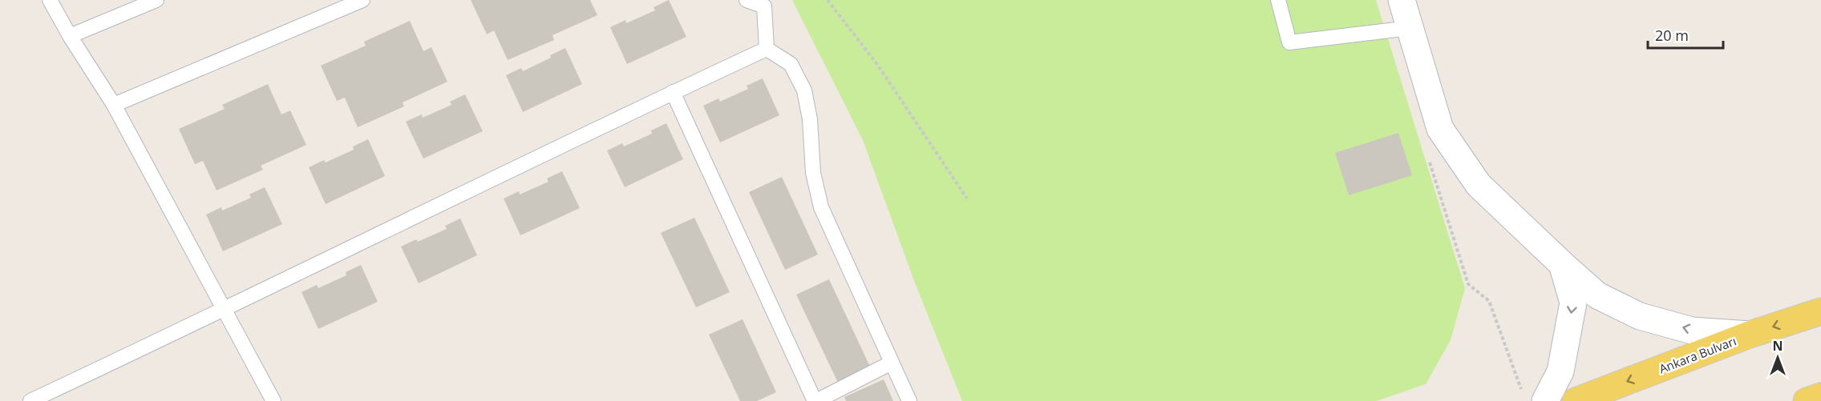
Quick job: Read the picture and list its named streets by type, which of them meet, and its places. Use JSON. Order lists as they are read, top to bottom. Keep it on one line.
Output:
{"streets":{"main road":["Ankara Bulvarı"]},"one_way":["Ankara Bulvarı"],"scale_bar":"20 m","north":"top"}
